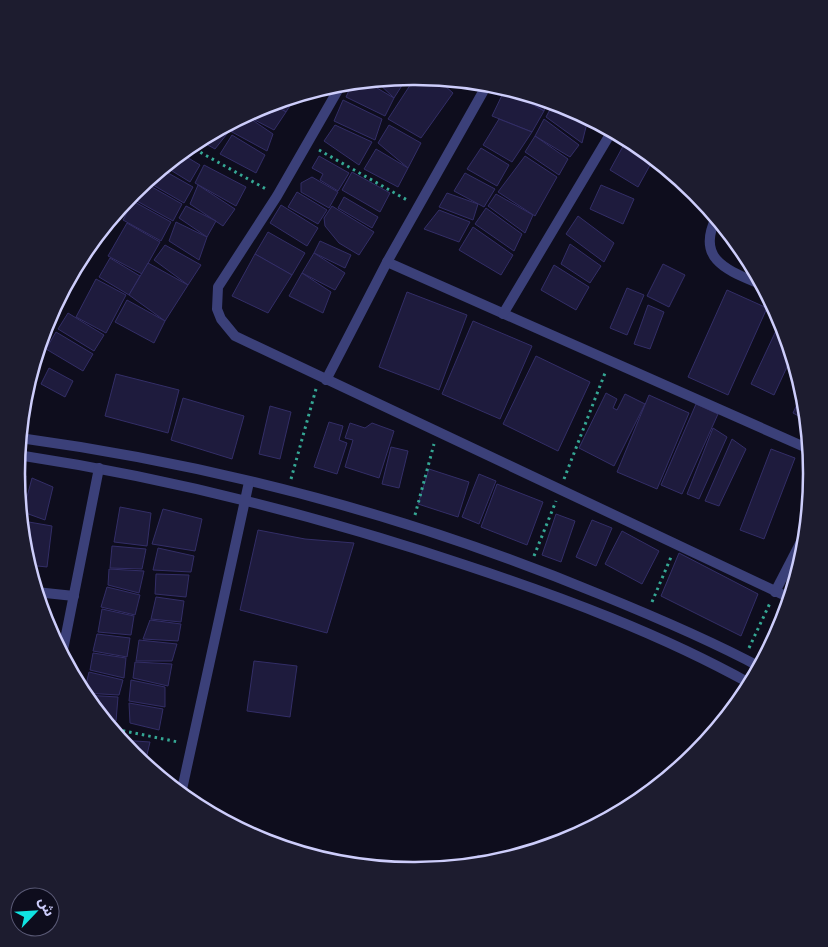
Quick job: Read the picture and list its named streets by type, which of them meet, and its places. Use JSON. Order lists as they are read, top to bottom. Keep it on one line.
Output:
{"north":"top right"}
